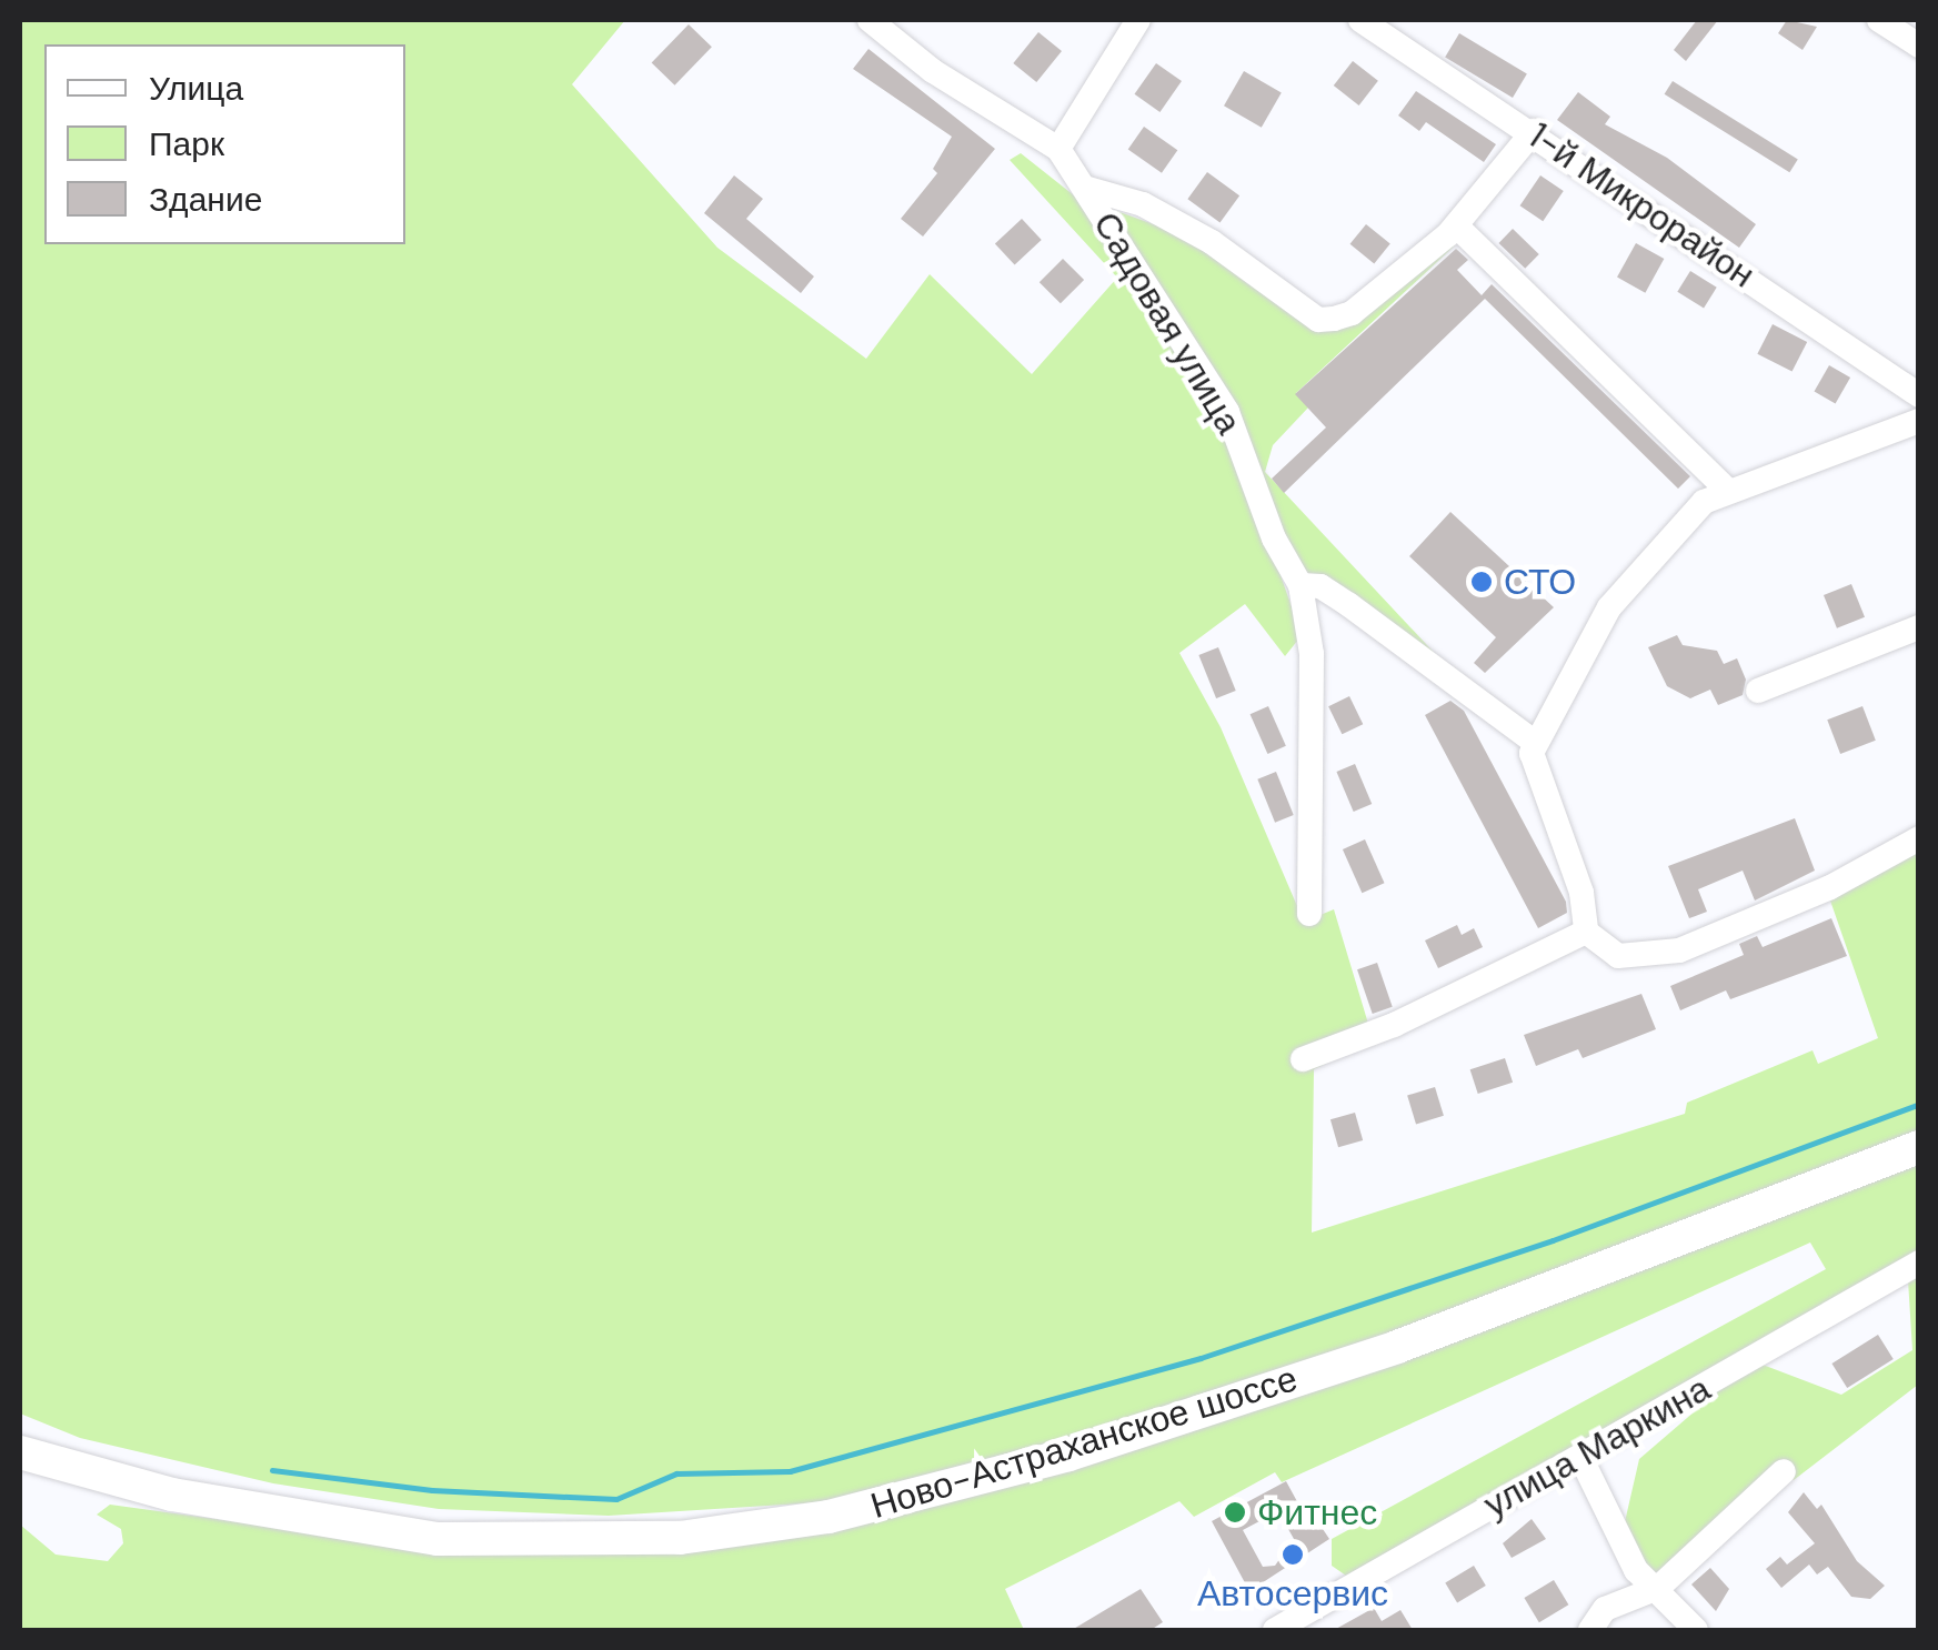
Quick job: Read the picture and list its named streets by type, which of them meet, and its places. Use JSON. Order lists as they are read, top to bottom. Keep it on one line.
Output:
{"streets":{"main road":["Ново-Астраханское шоссе"],"street":["1-й Микрорайон","Садовая улица","улица Маркина"]},"places":["СТО","Фитнес","Автосервис"],"legend":["Улица","Парк","Здание"]}
